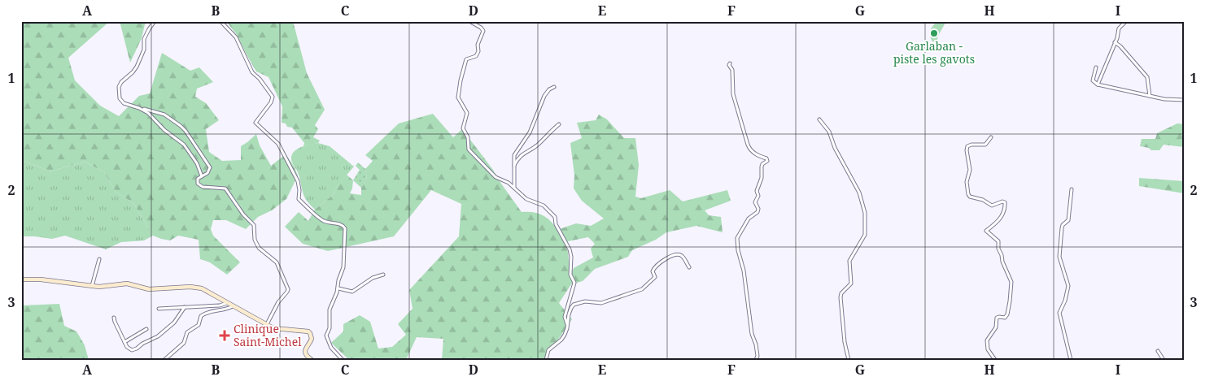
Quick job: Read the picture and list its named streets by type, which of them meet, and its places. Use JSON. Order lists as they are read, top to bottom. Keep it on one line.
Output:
{"places":{"other":["Garlaban - piste les gavots"],"health":["Clinique Saint-Michel"]},"grid":{"columns":["A","B","C","D","E","F","G","H","I"],"rows":["1","2","3"]}}
